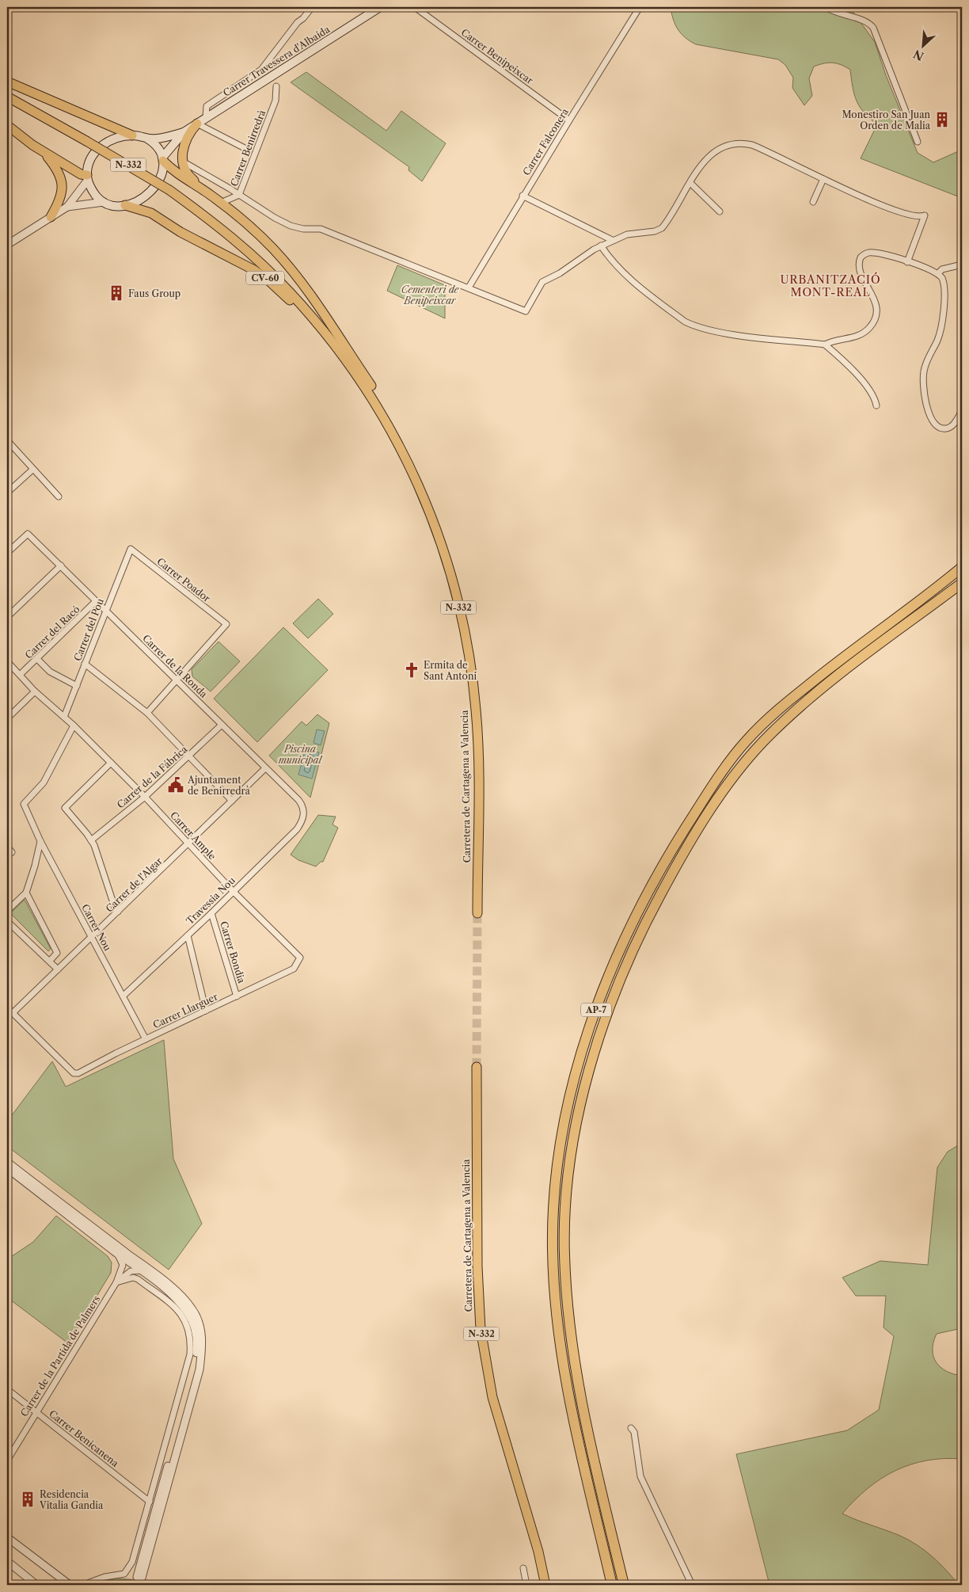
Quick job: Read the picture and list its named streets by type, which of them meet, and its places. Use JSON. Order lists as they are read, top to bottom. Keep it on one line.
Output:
{"streets":{"highway":["N-332","CV-60","Carretera de Cartagena a Valencia","AP-7"],"main road":["Carrer Travessera d'Albaida"],"street":["Carrer Benipeixcar","Carrer Falconera","Carrer Benirredrà","Carrer Poador","Carrer del Pou","Carrer del Racó","Carrer de la Ronda","Carrer de la Fábrica","Carrer Ample","Carrer de l'Algar","Travessia Nou","Carrer Nou","Carrer Bondia","Carrer Llarguer","Carrer de la Partida de Palmers","Carrer Benicanena"]},"crossings":[["Carrer Benipeixcar","Carrer Falconera"],["Carrer Travessera d'Albaida","CV-60"],["CV-60","Carretera de Cartagena a Valencia"],["Carrer Poador","Carrer del Pou"],["Carrer Poador","Carrer de la Ronda"],["Carrer del Pou","Carrer de la Ronda"],["Carrer del Pou","Carrer Ample"],["Carrer del Racó","Carrer de la Ronda"],["Carrer del Racó","Carrer Ample"],["Carrer de la Ronda","Carrer de la Fábrica"],["Carrer de la Ronda","Carrer de l'Algar"],["Carrer de la Ronda","Travessia Nou"],["Carrer de la Fábrica","Carrer Ample"],["Carrer Ample","Carrer de l'Algar"],["Carrer Ample","Travessia Nou"],["Carrer Ample","Carrer Nou"],["Carrer Ample","Carrer Llarguer"],["Carrer de l'Algar","Carrer Nou"],["Carrer de l'Algar","Carrer Llarguer"],["Travessia Nou","Carrer Nou"],["Travessia Nou","Carrer Bondia"],["Carrer Nou","Carrer Llarguer"],["Carrer Bondia","Carrer Llarguer"],["Carrer de la Partida de Palmers","Carrer Benicanena"]],"districts":["URBANITZACIÓ MONT-REAL"],"parks":["Cementeri de Benipeixcar","Piscina municipal"],"places":{"building":["Monestiro San Juan Orden de Malia","Faus Group","Residencia Vitalia Gandia"],"church":["Ermita de Sant Antoni"],"public building":["Ajuntament de Benirredrà"]},"north":"bottom left"}
